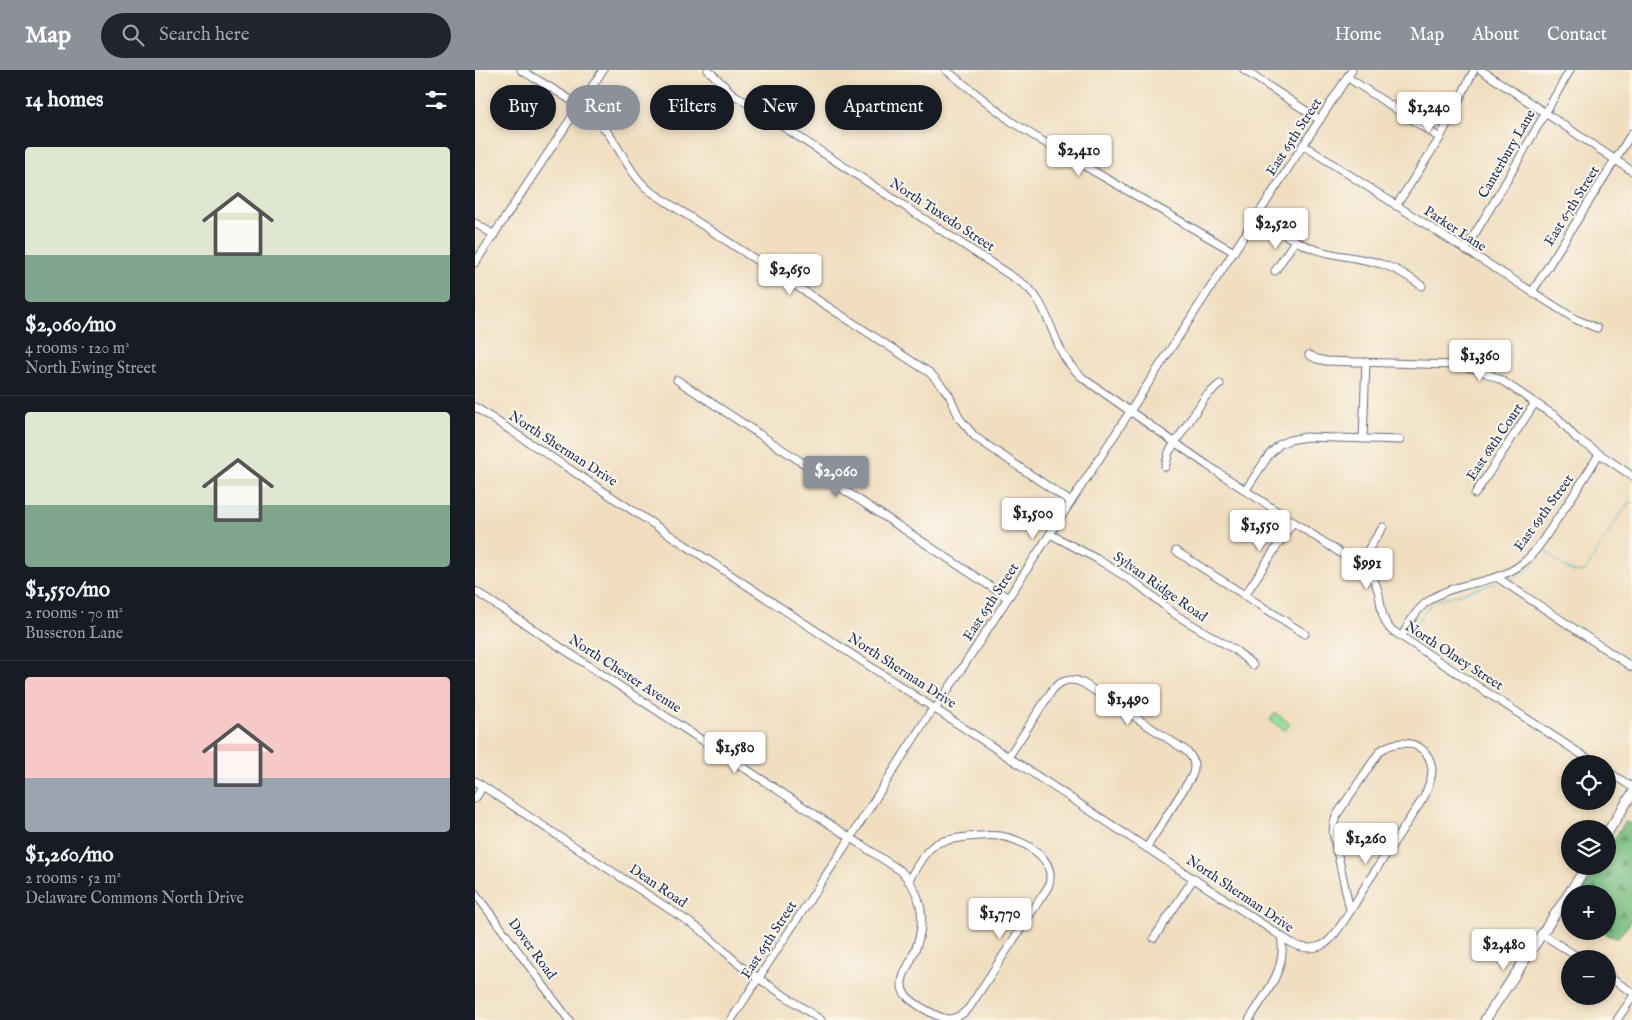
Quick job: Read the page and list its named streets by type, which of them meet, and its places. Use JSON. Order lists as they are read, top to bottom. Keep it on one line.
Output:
{"streets":{"street":["East 65th Street","Canterbury Lane","East 67th Street","North Tuxedo Street","Parker Lane","East 68th Court","North Sherman Drive","East 69th Street","Sylvan Ridge Road","North Olney Street","North Chester Avenue","Dean Road","Dover Road"]},"crossings":[["East 65th Street","North Tuxedo Street"],["East 65th Street","Parker Lane"],["East 65th Street","North Sherman Drive"],["East 65th Street","Sylvan Ridge Road"],["East 65th Street","North Olney Street"],["East 65th Street","North Chester Avenue"],["East 65th Street","Dean Road"],["Canterbury Lane","Parker Lane"],["East 67th Street","Parker Lane"],["North Tuxedo Street","North Olney Street"],["East 69th Street","North Olney Street"]],"page":{"header":"Map","search":"Search here","nav":["Home","Map","About","Contact"],"heading":"14 homes","chip":["Buy","Rent","Filters","New","Apartment"],"price":["$1,240","$2,410","$2,520","$2,650","$1,360","$2,060","$1,500","$1,550","$991","$1,490","$1,580","$1,260","$1,770","$2,480"],"list":[{"name":"$2,060/mo","note":"4 rooms · 120 m² · North Ewing Street"},{"name":"$1,550/mo","note":"2 rooms · 70 m² · Busseron Lane"},{"name":"$1,260/mo","note":"2 rooms · 52 m² · Delaware Commons North Drive"}],"map_buttons":["+","−"]}}
